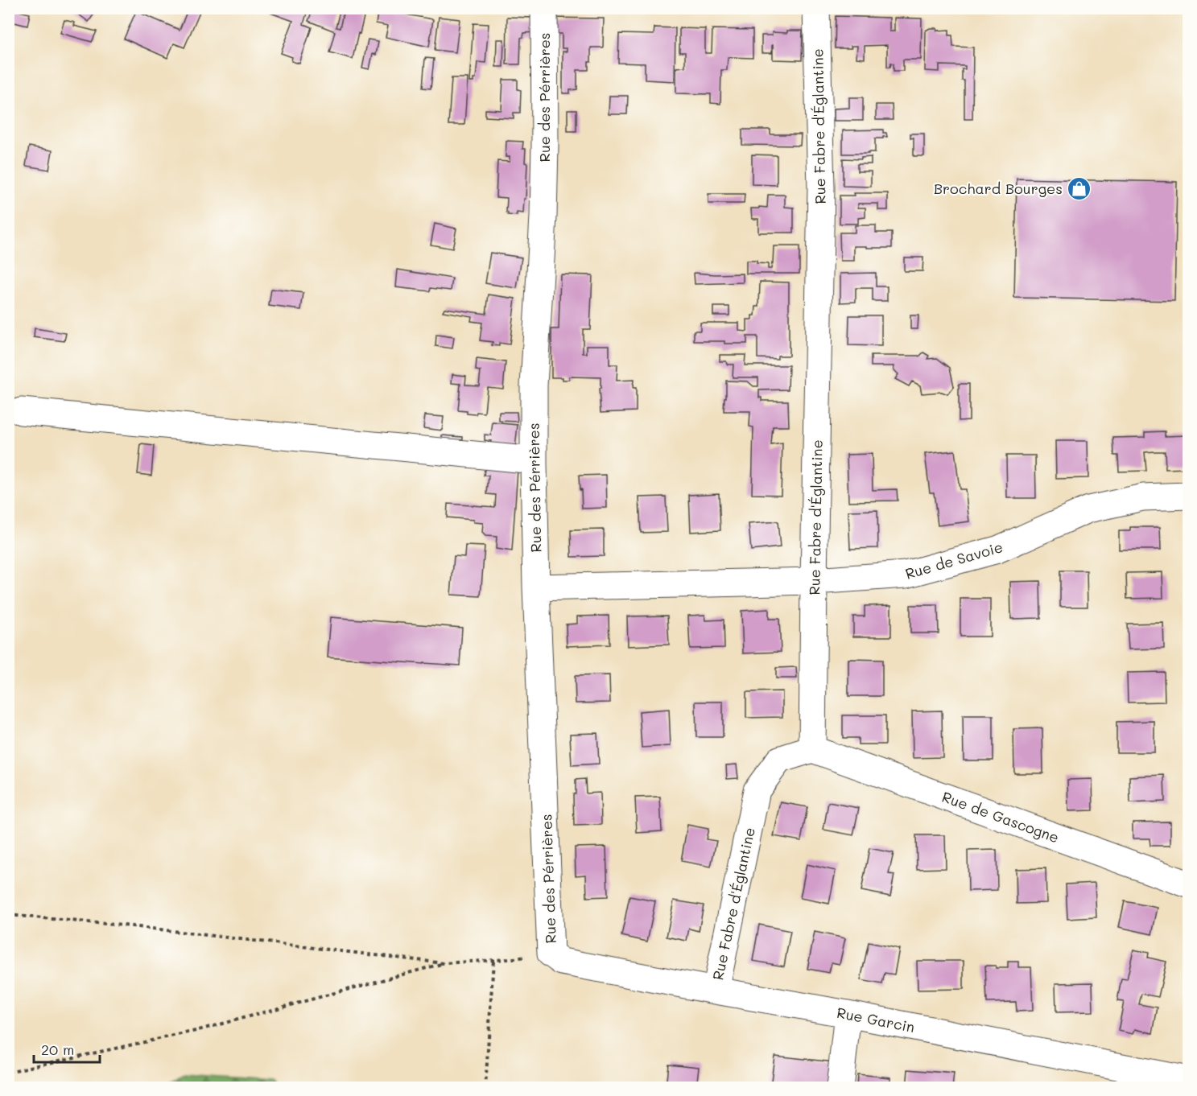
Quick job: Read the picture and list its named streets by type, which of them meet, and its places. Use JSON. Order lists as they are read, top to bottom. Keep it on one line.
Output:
{"streets":{"street":["Rue des Pérrières","Rue Fabre d'Églantine","Rue de Savoie","Rue de Gascogne","Rue Garcin"]},"crossings":[["Rue des Pérrières","Rue de Savoie"],["Rue des Pérrières","Rue Garcin"],["Rue Fabre d'Églantine","Rue de Savoie"],["Rue Fabre d'Églantine","Rue de Gascogne"],["Rue Fabre d'Églantine","Rue Garcin"]],"places":{"shop":["Brochard Bourges"]},"scale_bar":"20 m"}
